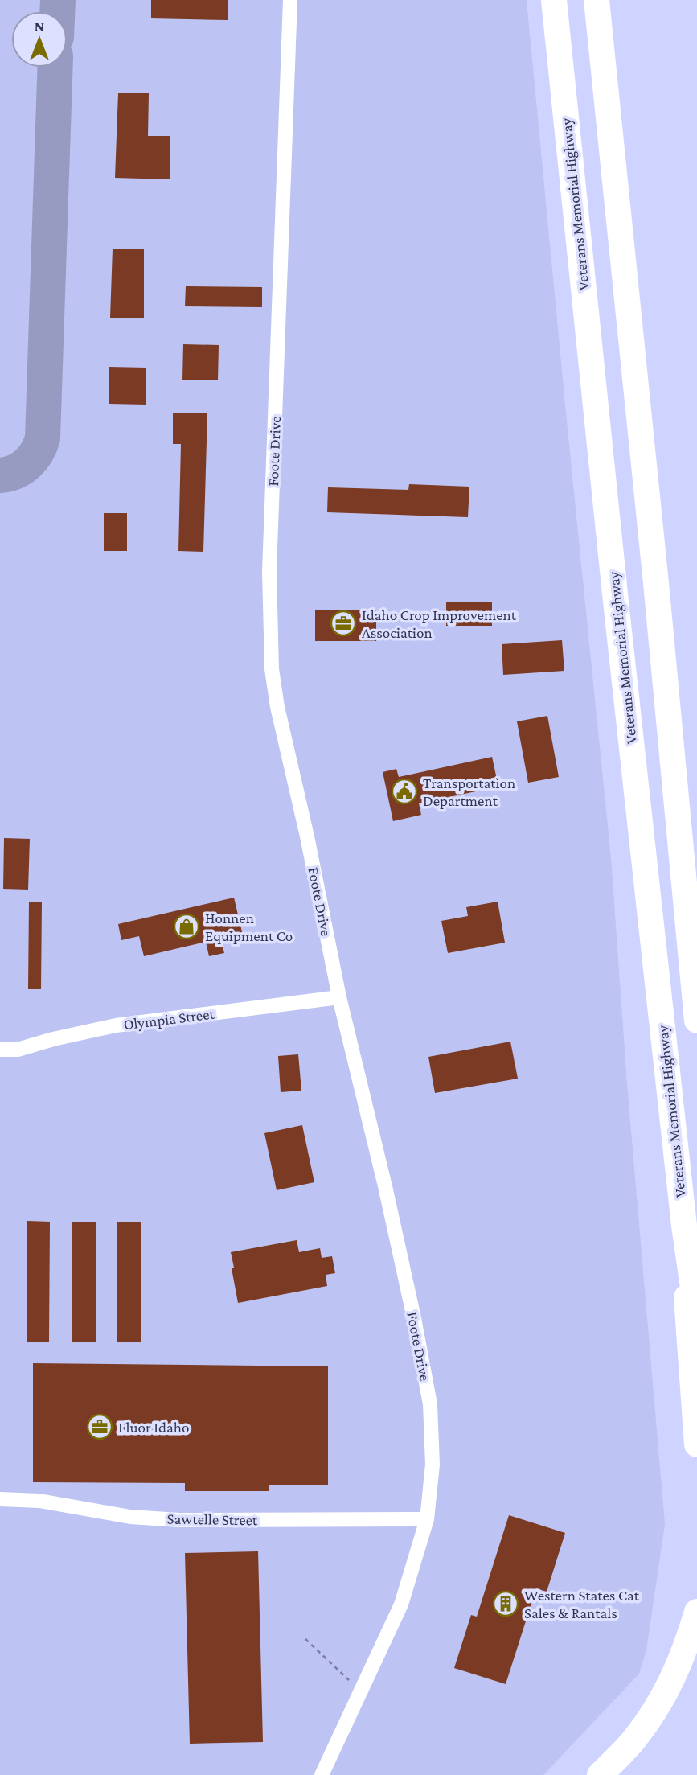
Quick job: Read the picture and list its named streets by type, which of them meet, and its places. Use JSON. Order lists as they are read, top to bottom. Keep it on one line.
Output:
{"streets":{"highway":["Veterans Memorial Highway"],"street":["Foote Drive","Olympia Street","Sawtelle Street"]},"crossings":[["Foote Drive","Olympia Street"],["Foote Drive","Sawtelle Street"]],"places":{"office":["Idaho Crop Improvement Association","Fluor Idaho"],"public building":["Transportation Department"],"shop":["Honnen Equipment Co"],"building":["Western States Cat Sales & Rantals"]},"north":"top"}
